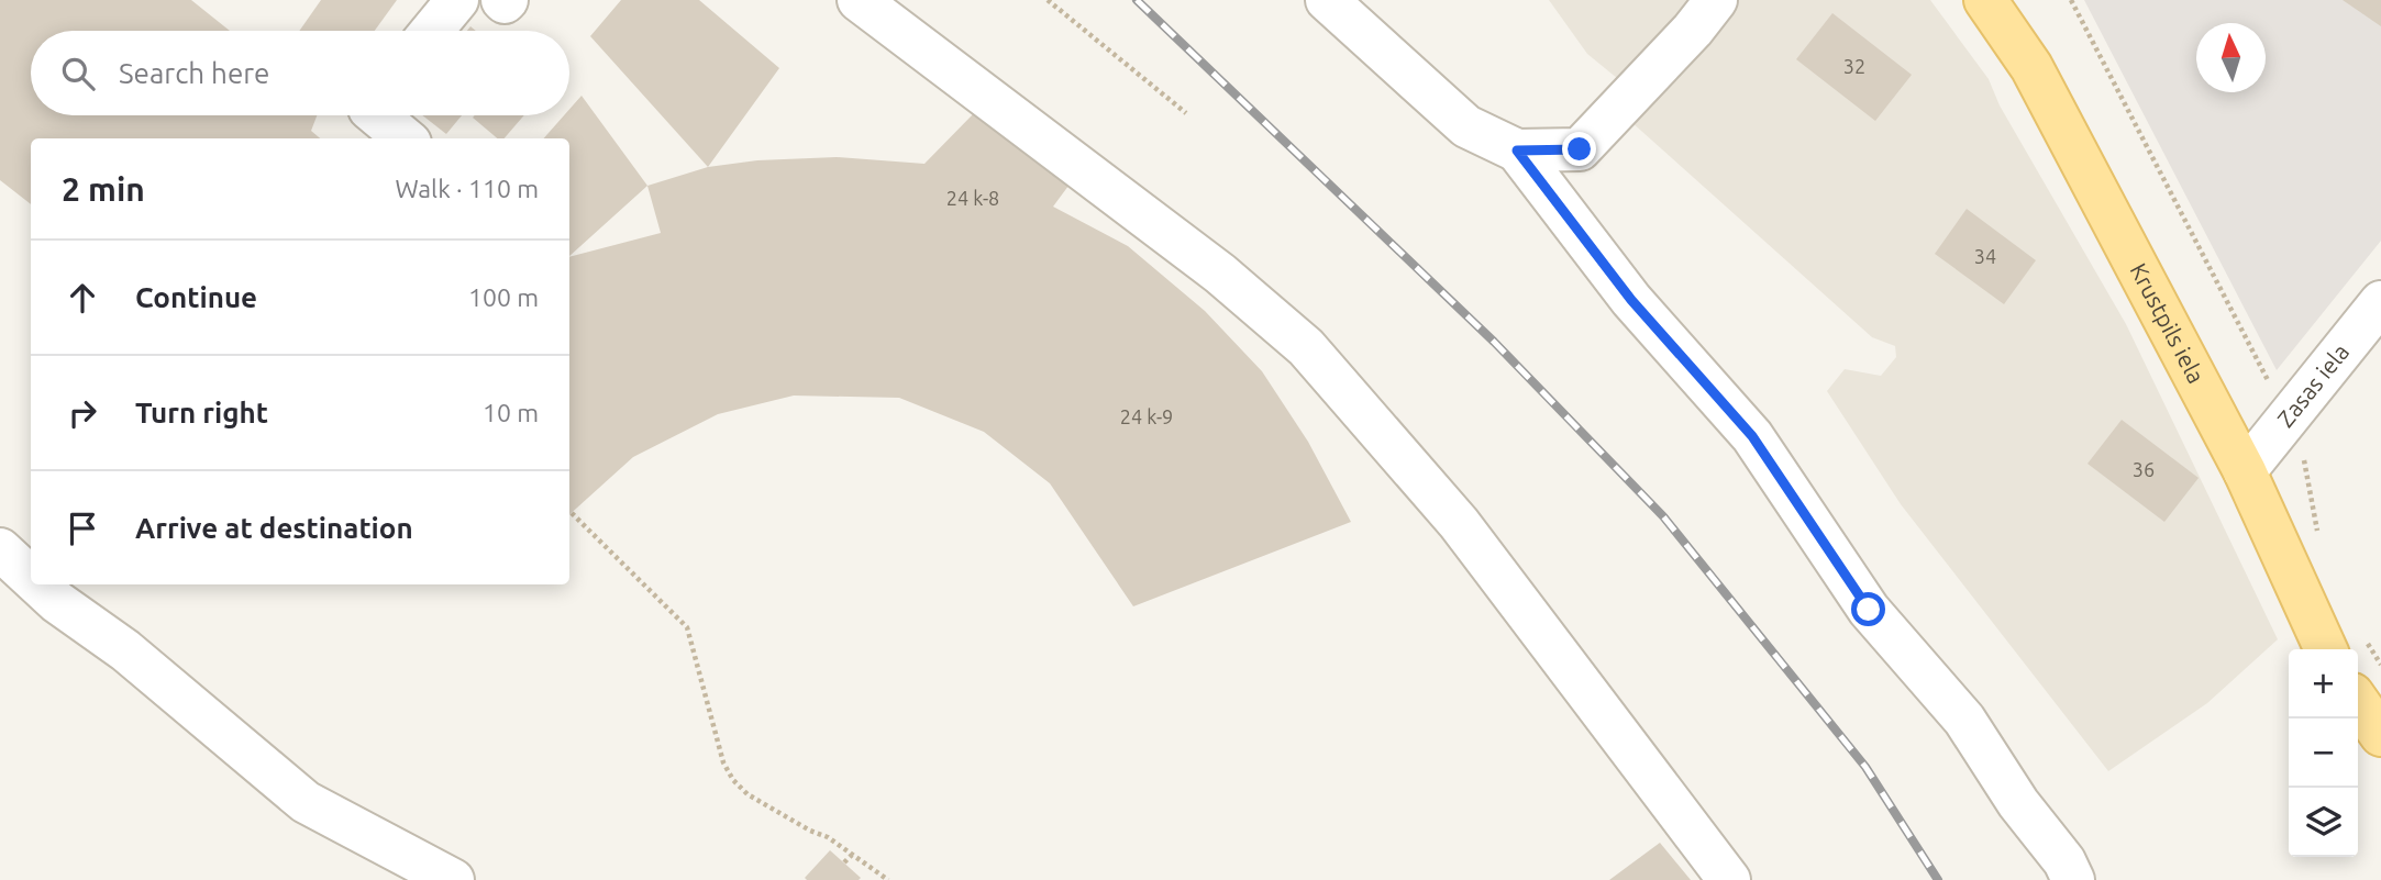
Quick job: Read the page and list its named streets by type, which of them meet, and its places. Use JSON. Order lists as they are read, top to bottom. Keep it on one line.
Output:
{"streets":{"main road":["Krustpils iela"],"street":["Zasas iela"]},"crossings":[["Krustpils iela","Zasas iela"]],"house_numbers":["32","24 k-8","34","24 k-9","36"],"north":"top","page":{"search":"Search here","heading":["2 min","Walk · 110 m"],"list":[["Continue","100 m"],["Turn right","10 m"],"Arrive at destination"],"map_buttons":["+","−"]}}
